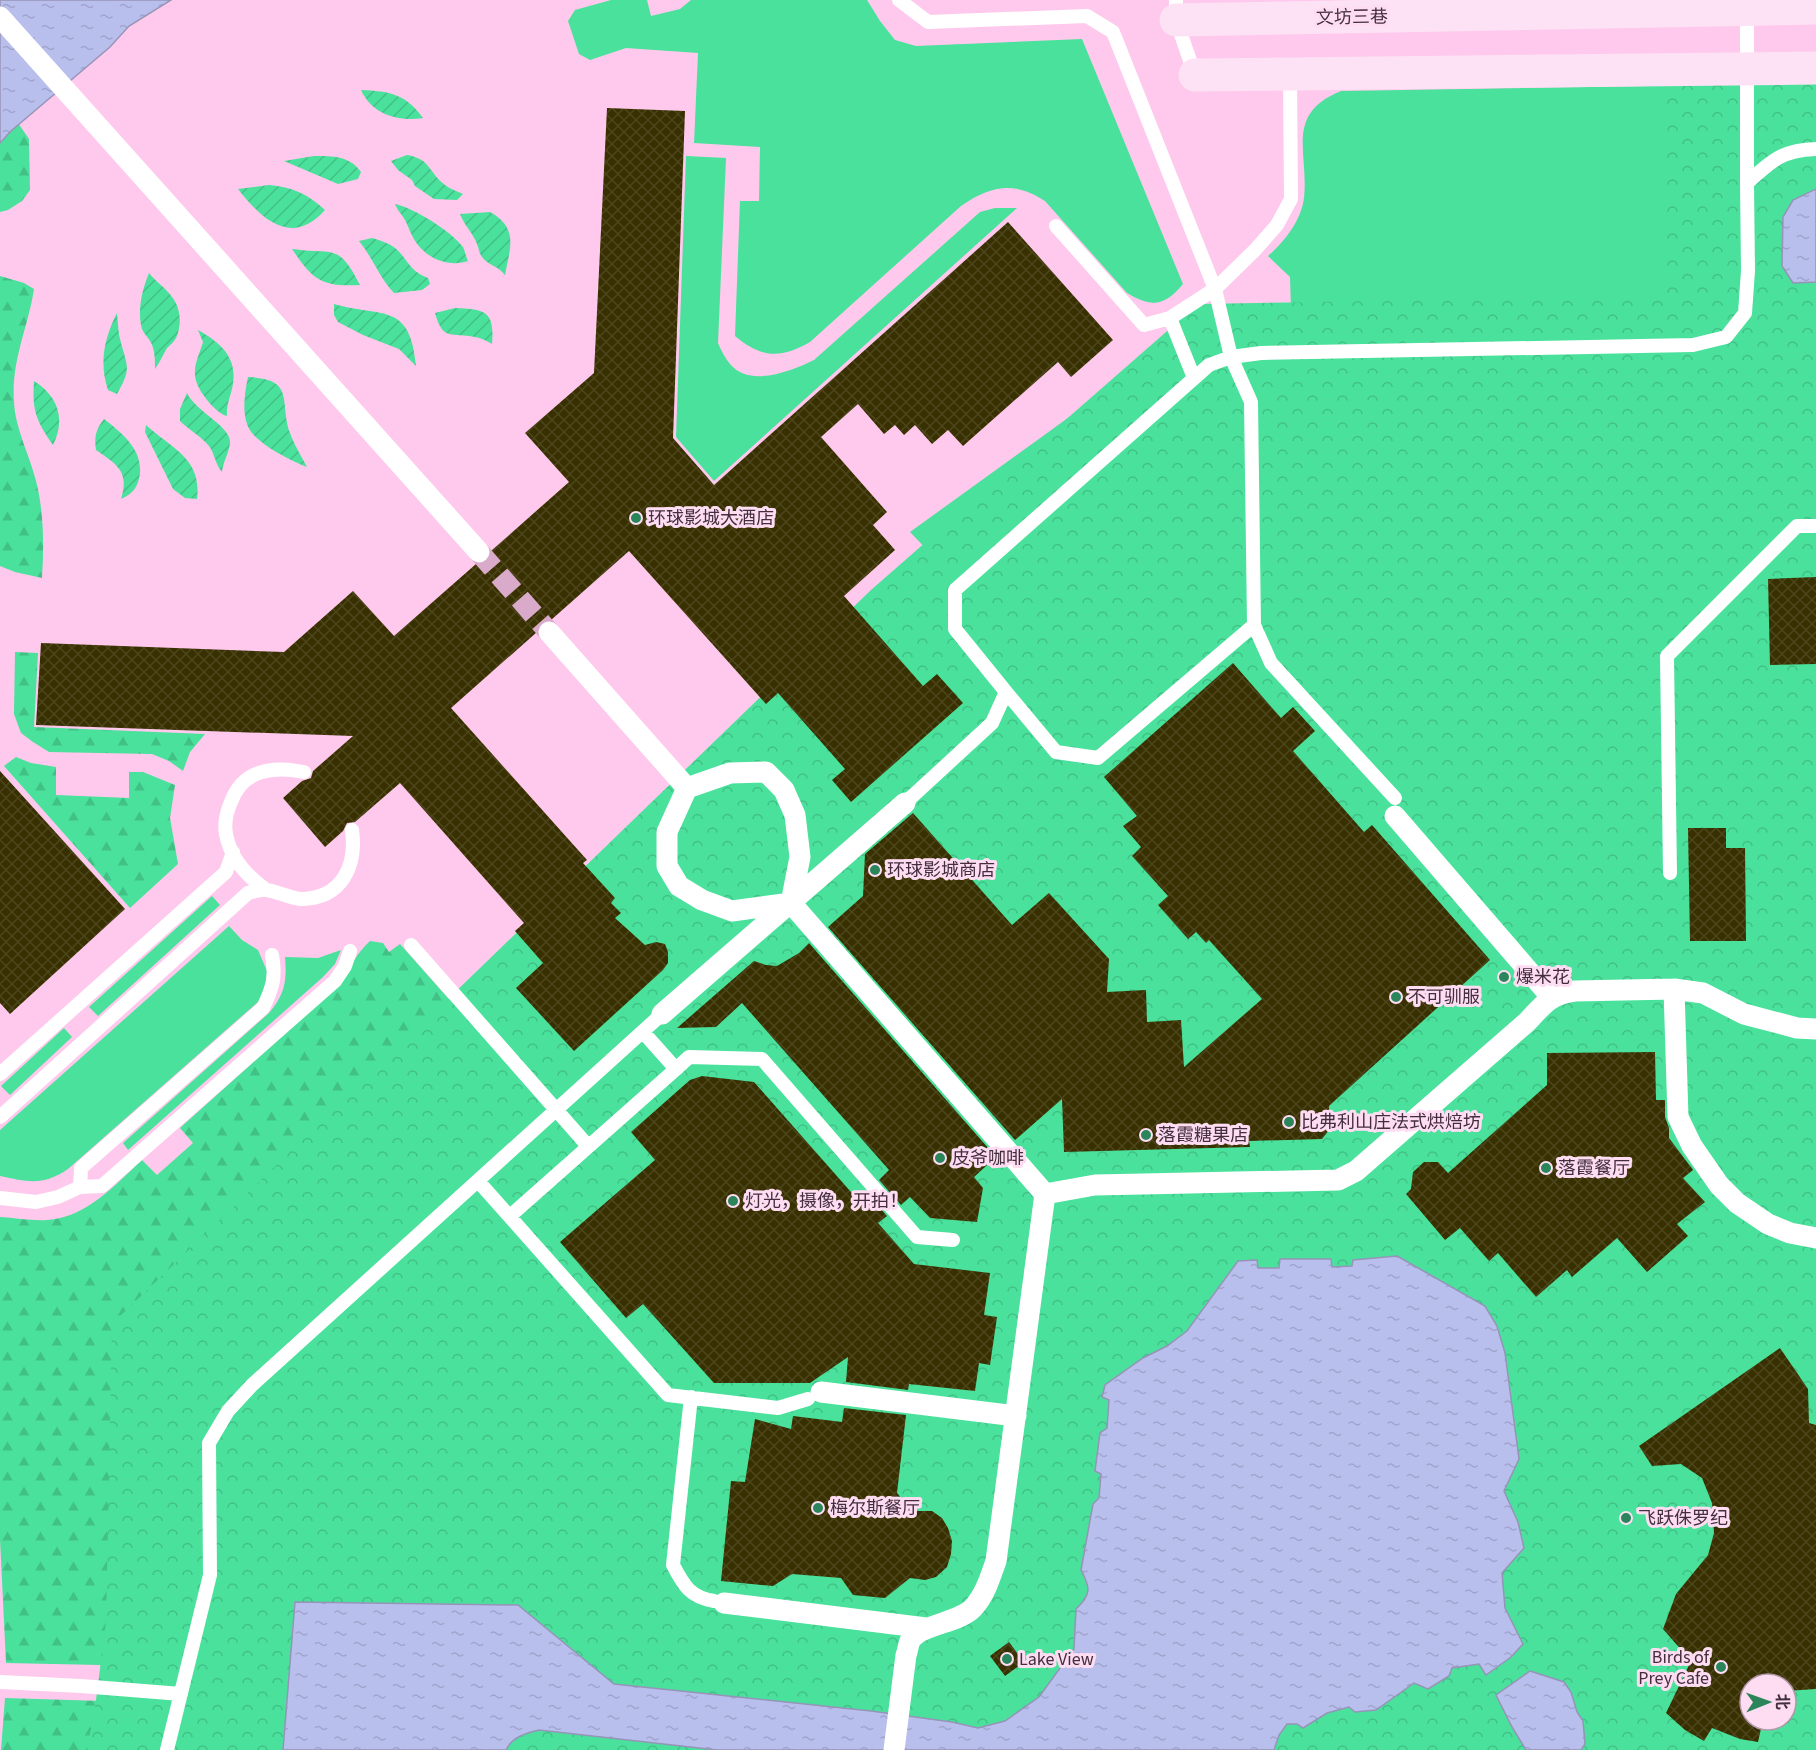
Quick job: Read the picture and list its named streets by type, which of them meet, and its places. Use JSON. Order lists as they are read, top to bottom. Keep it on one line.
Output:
{"streets":{"main road":["文坊三巷"]},"places":["环球影城大酒店","环球影城商店","爆米花","不可驯服","比弗利山庄法式烘焙坊","落霞糖果店","皮爷咖啡","落霞餐厅","灯光，摄像，开拍！","梅尔斯餐厅","飞跃侏罗纪","Lake View","Birds of Prey Cafe"],"north":"right"}
